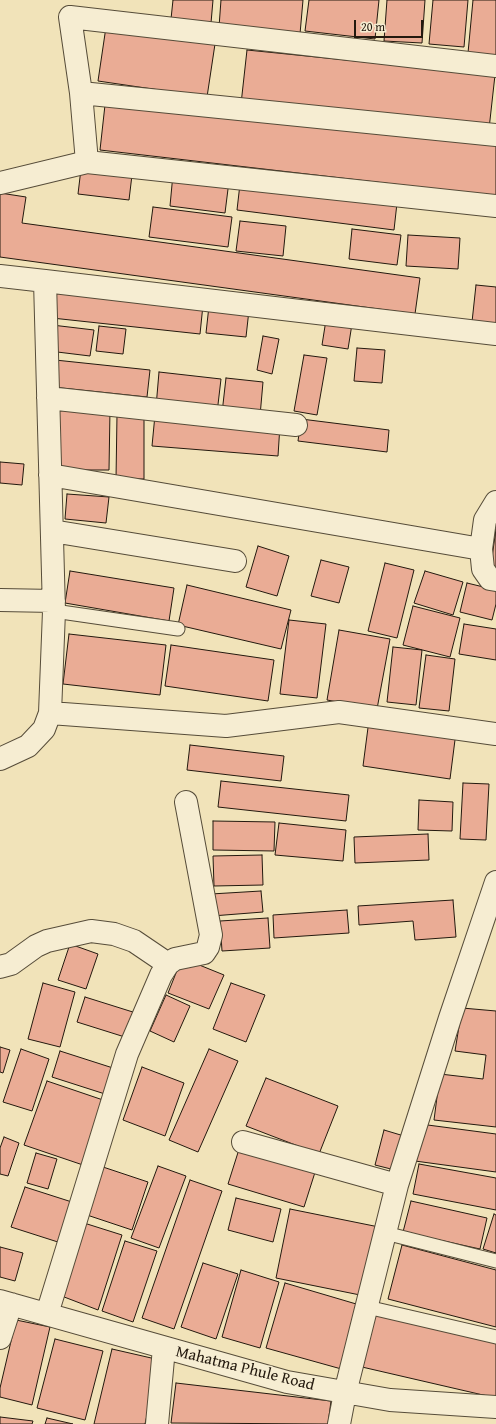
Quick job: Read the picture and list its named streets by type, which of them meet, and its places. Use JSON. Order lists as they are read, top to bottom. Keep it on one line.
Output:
{"streets":{"street":["Mahatma Phule Road"]},"scale_bar":"20 m"}
